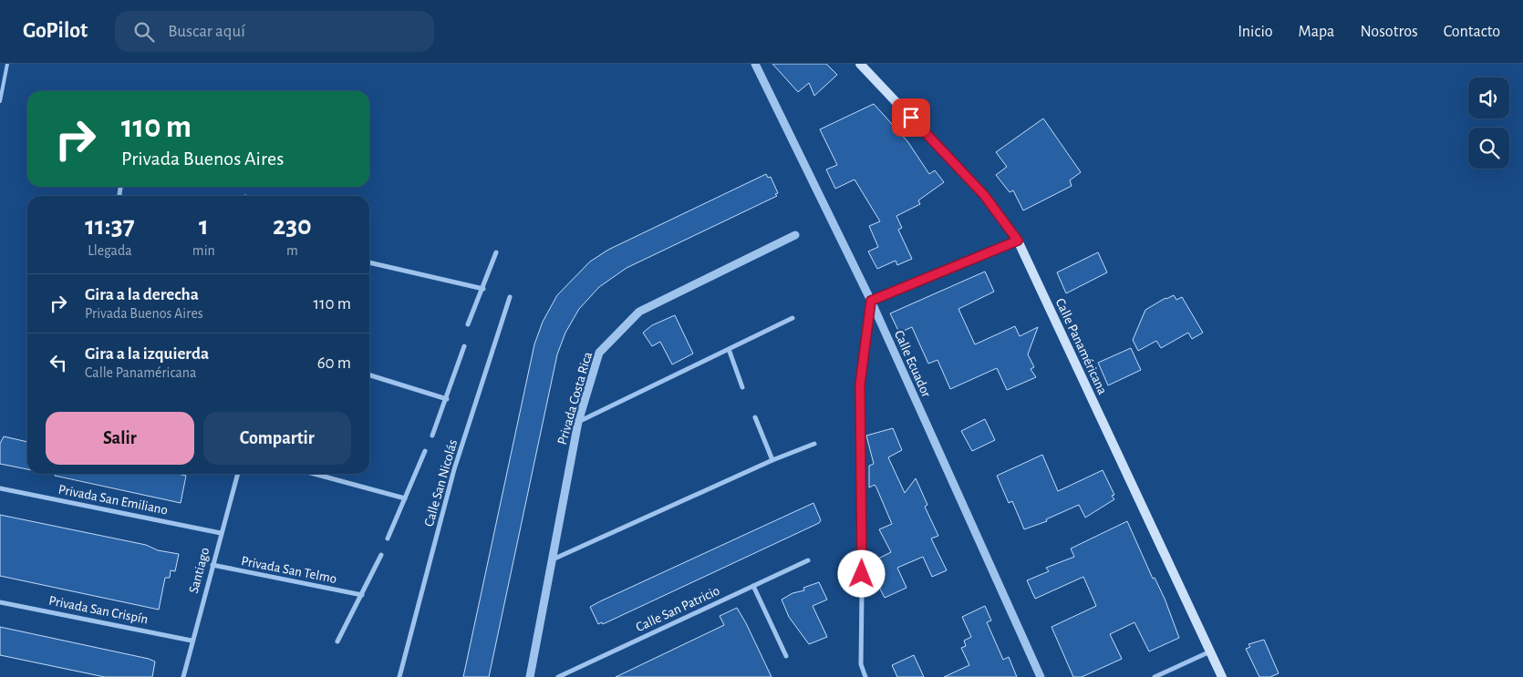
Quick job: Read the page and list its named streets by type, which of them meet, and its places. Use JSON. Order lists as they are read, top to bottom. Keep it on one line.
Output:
{"streets":{"main road":["Calle Panaméricana"],"street":["Calle Ecuador","Privada Costa Rica","Calle San Nicolás","Privada San Emiliano","Privada San Telmo","Santiago","Calle San Patricio","Privada San Crispín"]},"crossings":[["Privada San Emiliano","Santiago"],["Privada San Telmo","Santiago"],["Santiago","Privada San Crispín"]],"page":{"header":"GoPilot","search":"Buscar aquí","nav":["Inicio","Mapa","Nosotros","Contacto"],"turn":["110 m","Privada Buenos Aires"],"eta":["11:37","Llegada","1","min","230","m"],"list":[{"name":"Gira a la derecha","note":"Privada Buenos Aires","value":"110 m"},{"name":"Gira a la izquierda","note":"Calle Panaméricana","value":"60 m"}],"buttons":["Salir","Compartir"]}}
